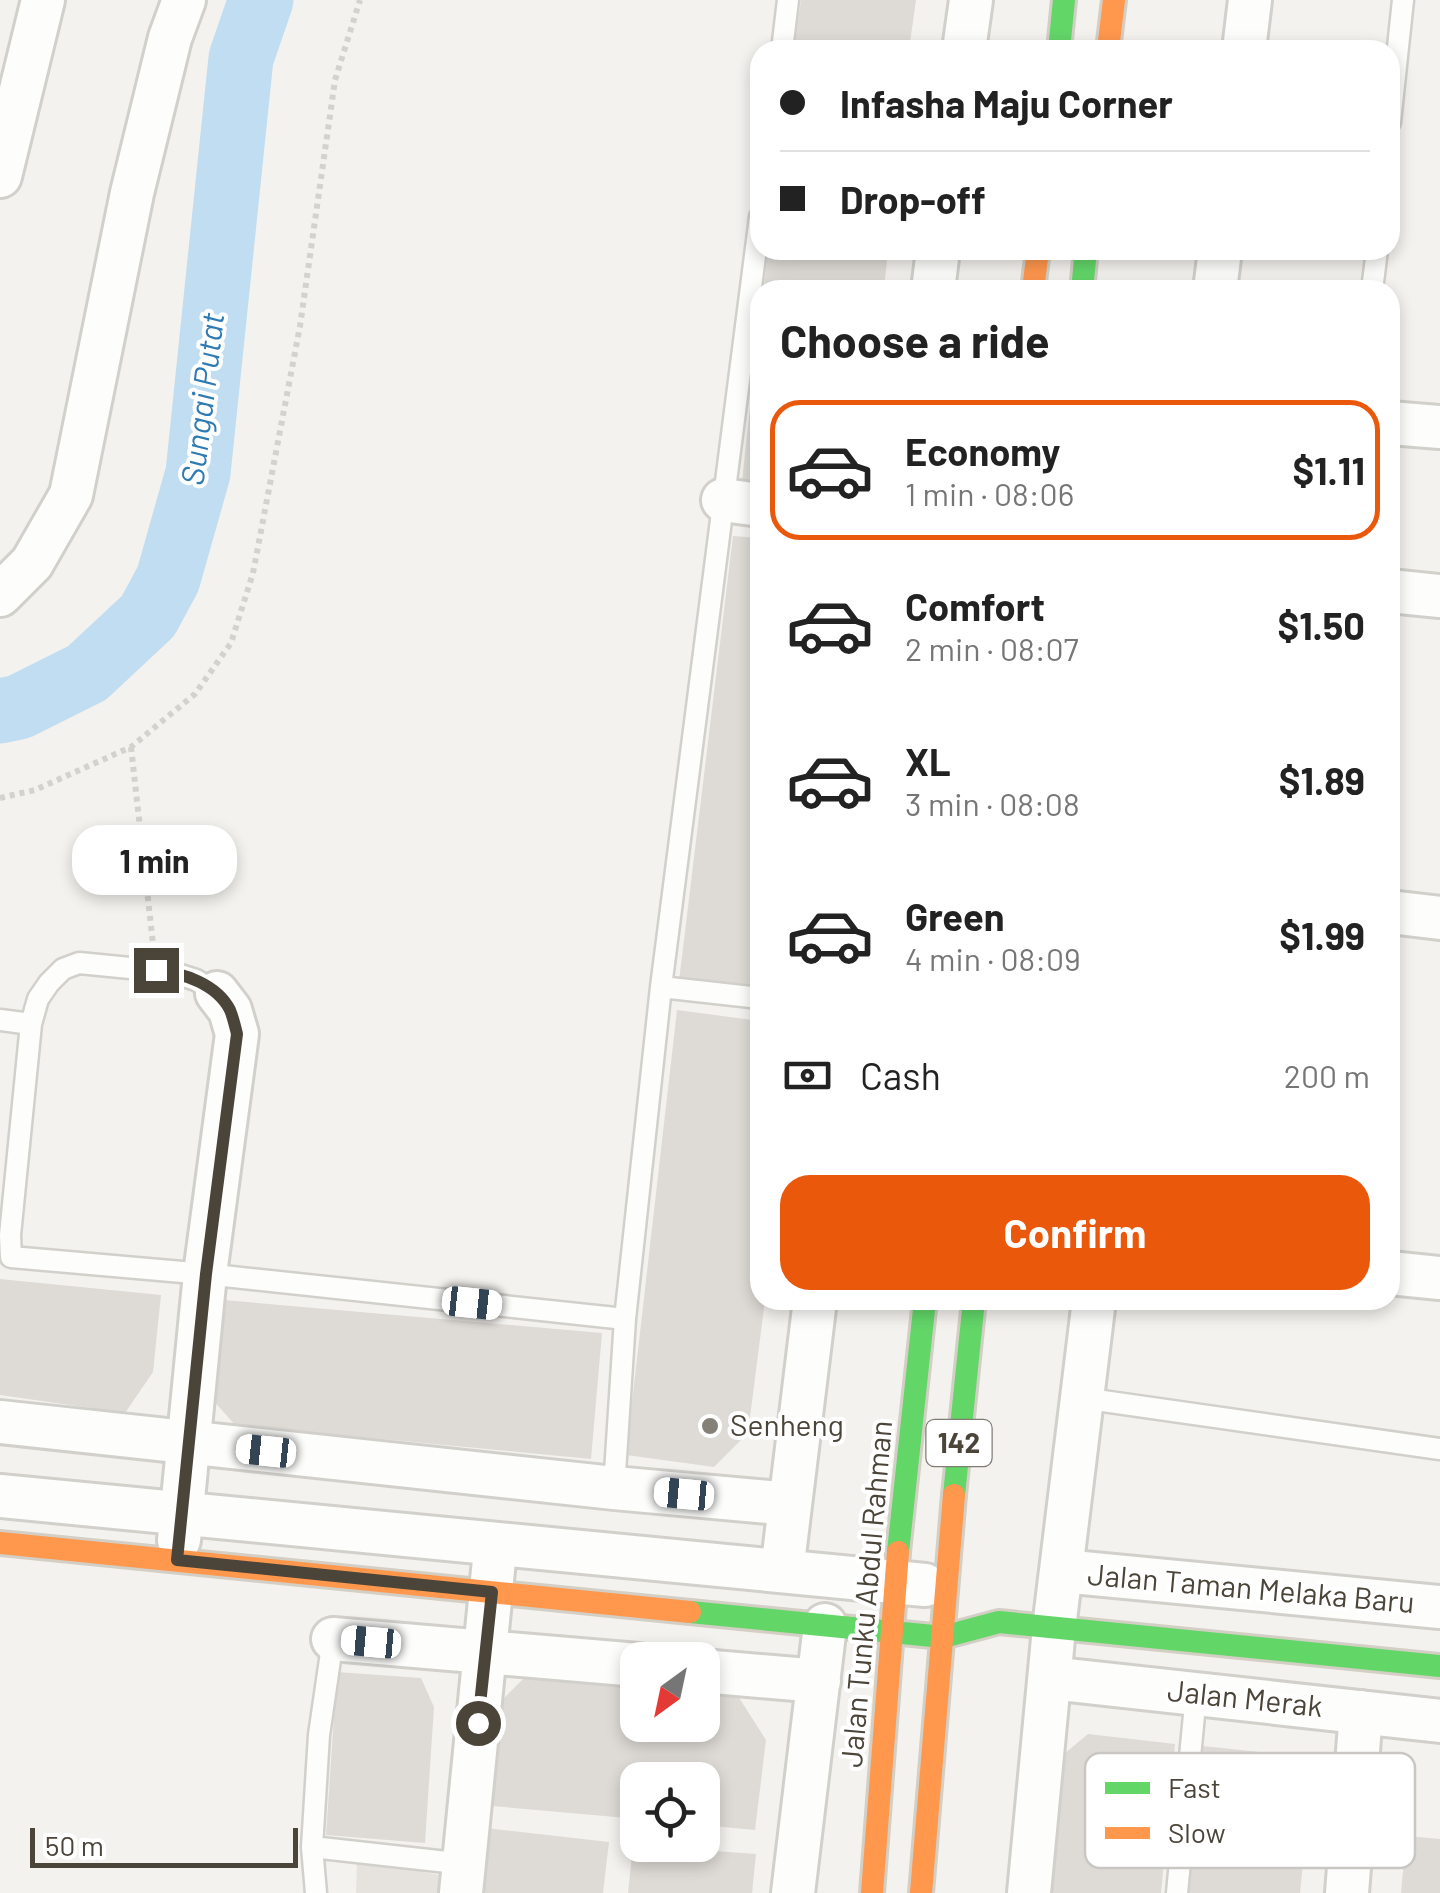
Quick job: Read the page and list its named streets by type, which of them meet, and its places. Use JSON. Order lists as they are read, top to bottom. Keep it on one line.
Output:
{"streets":{"street":["142","Jalan Taman Melaka Baru","Jalan Tunku Abdul Rahman","Jalan Merak"]},"crossings":[["Jalan Taman Melaka Baru","Jalan Merak"]],"water":["Sungai Putat"],"places":["Senheng"],"legend":["Fast","Slow"],"scale_bar":"50 m","north":"bottom left","page":{"banner":["Infasha Maju Corner","Drop-off"],"heading":"Choose a ride","list":[{"name":"Economy","note":"1 min · 08:06","value":"$1.11"},{"name":"Comfort","note":"2 min · 08:07","value":"$1.50"},{"name":"XL","note":"3 min · 08:08","value":"$1.89"},{"name":"Green","note":"4 min · 08:09","value":"$1.99"}],"bubble":"1 min","pay":["Cash","200 m"],"buttons":"Confirm","scale":"50 m"}}
